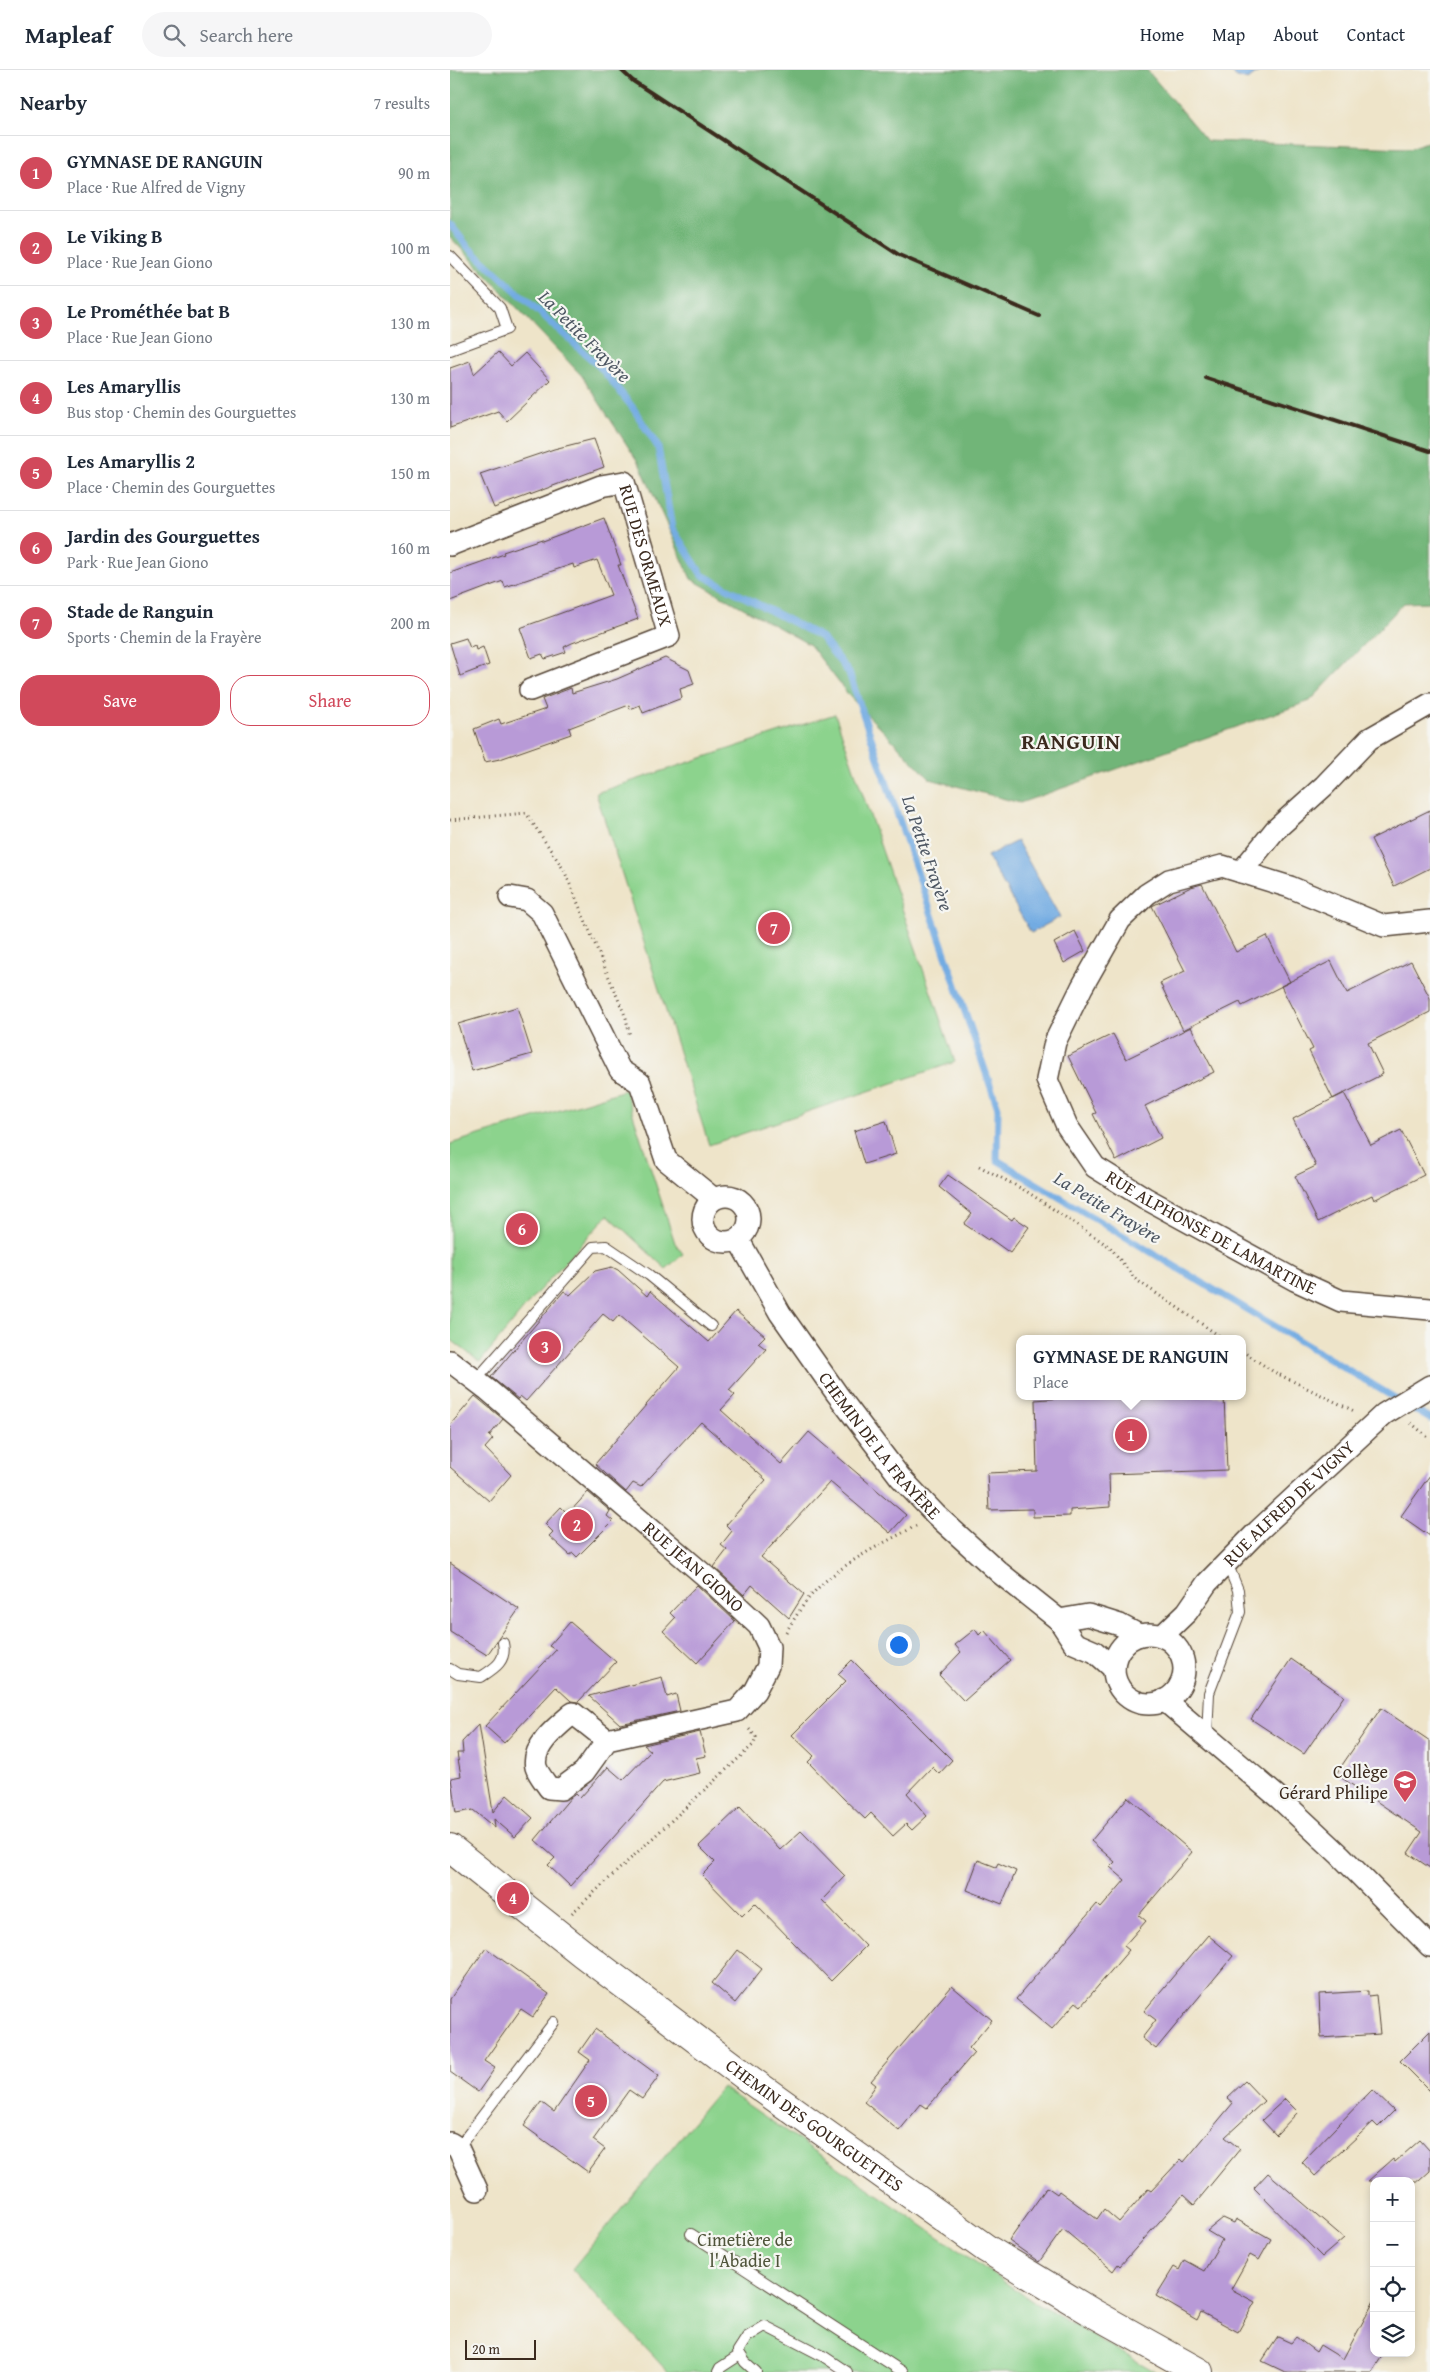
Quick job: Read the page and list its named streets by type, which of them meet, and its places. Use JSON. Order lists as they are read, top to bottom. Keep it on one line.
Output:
{"streets":{"main road":["CHEMIN DES GOURGUETTES"],"street":["RUE DES ORMEAUX","RUE ALPHONSE DE LAMARTINE","CHEMIN DE LA FRAYÈRE","RUE ALFRED DE VIGNY","RUE JEAN GIONO"]},"crossings":[["CHEMIN DE LA FRAYÈRE","RUE ALFRED DE VIGNY"]],"districts":["RANGUIN"],"water":["La Petite Frayère"],"parks":["Cimetière de l'Abadie I"],"places":{"school or university":["Collège Gérard Philipe"]},"scale_bar":"20 m","page":{"header":"Mapleaf","search":"Search here","nav":["Home","Map","About","Contact"],"heading":["Nearby","7 results"],"list":[{"mark":"1","name":"GYMNASE DE RANGUIN","note":"Place · Rue Alfred de Vigny","value":"90 m"},{"mark":"2","name":"Le Viking B","note":"Place · Rue Jean Giono","value":"100 m"},{"mark":"3","name":"Le Prométhée bat B","note":"Place · Rue Jean Giono","value":"130 m"},{"mark":"4","name":"Les Amaryllis","note":"Bus stop · Chemin des Gourguettes","value":"130 m"},{"mark":"5","name":"Les Amaryllis 2","note":"Place · Chemin des Gourguettes","value":"150 m"},{"mark":"6","name":"Jardin des Gourguettes","note":"Park · Rue Jean Giono","value":"160 m"},{"mark":"7","name":"Stade de Ranguin","note":"Sports · Chemin de la Frayère","value":"200 m"}],"buttons":["Save","Share"],"pins":["7","6","3","1","2","4","5"],"popup":["GYMNASE DE RANGUIN","Place"],"map_buttons":["+","−"],"scale":"20 m"}}
